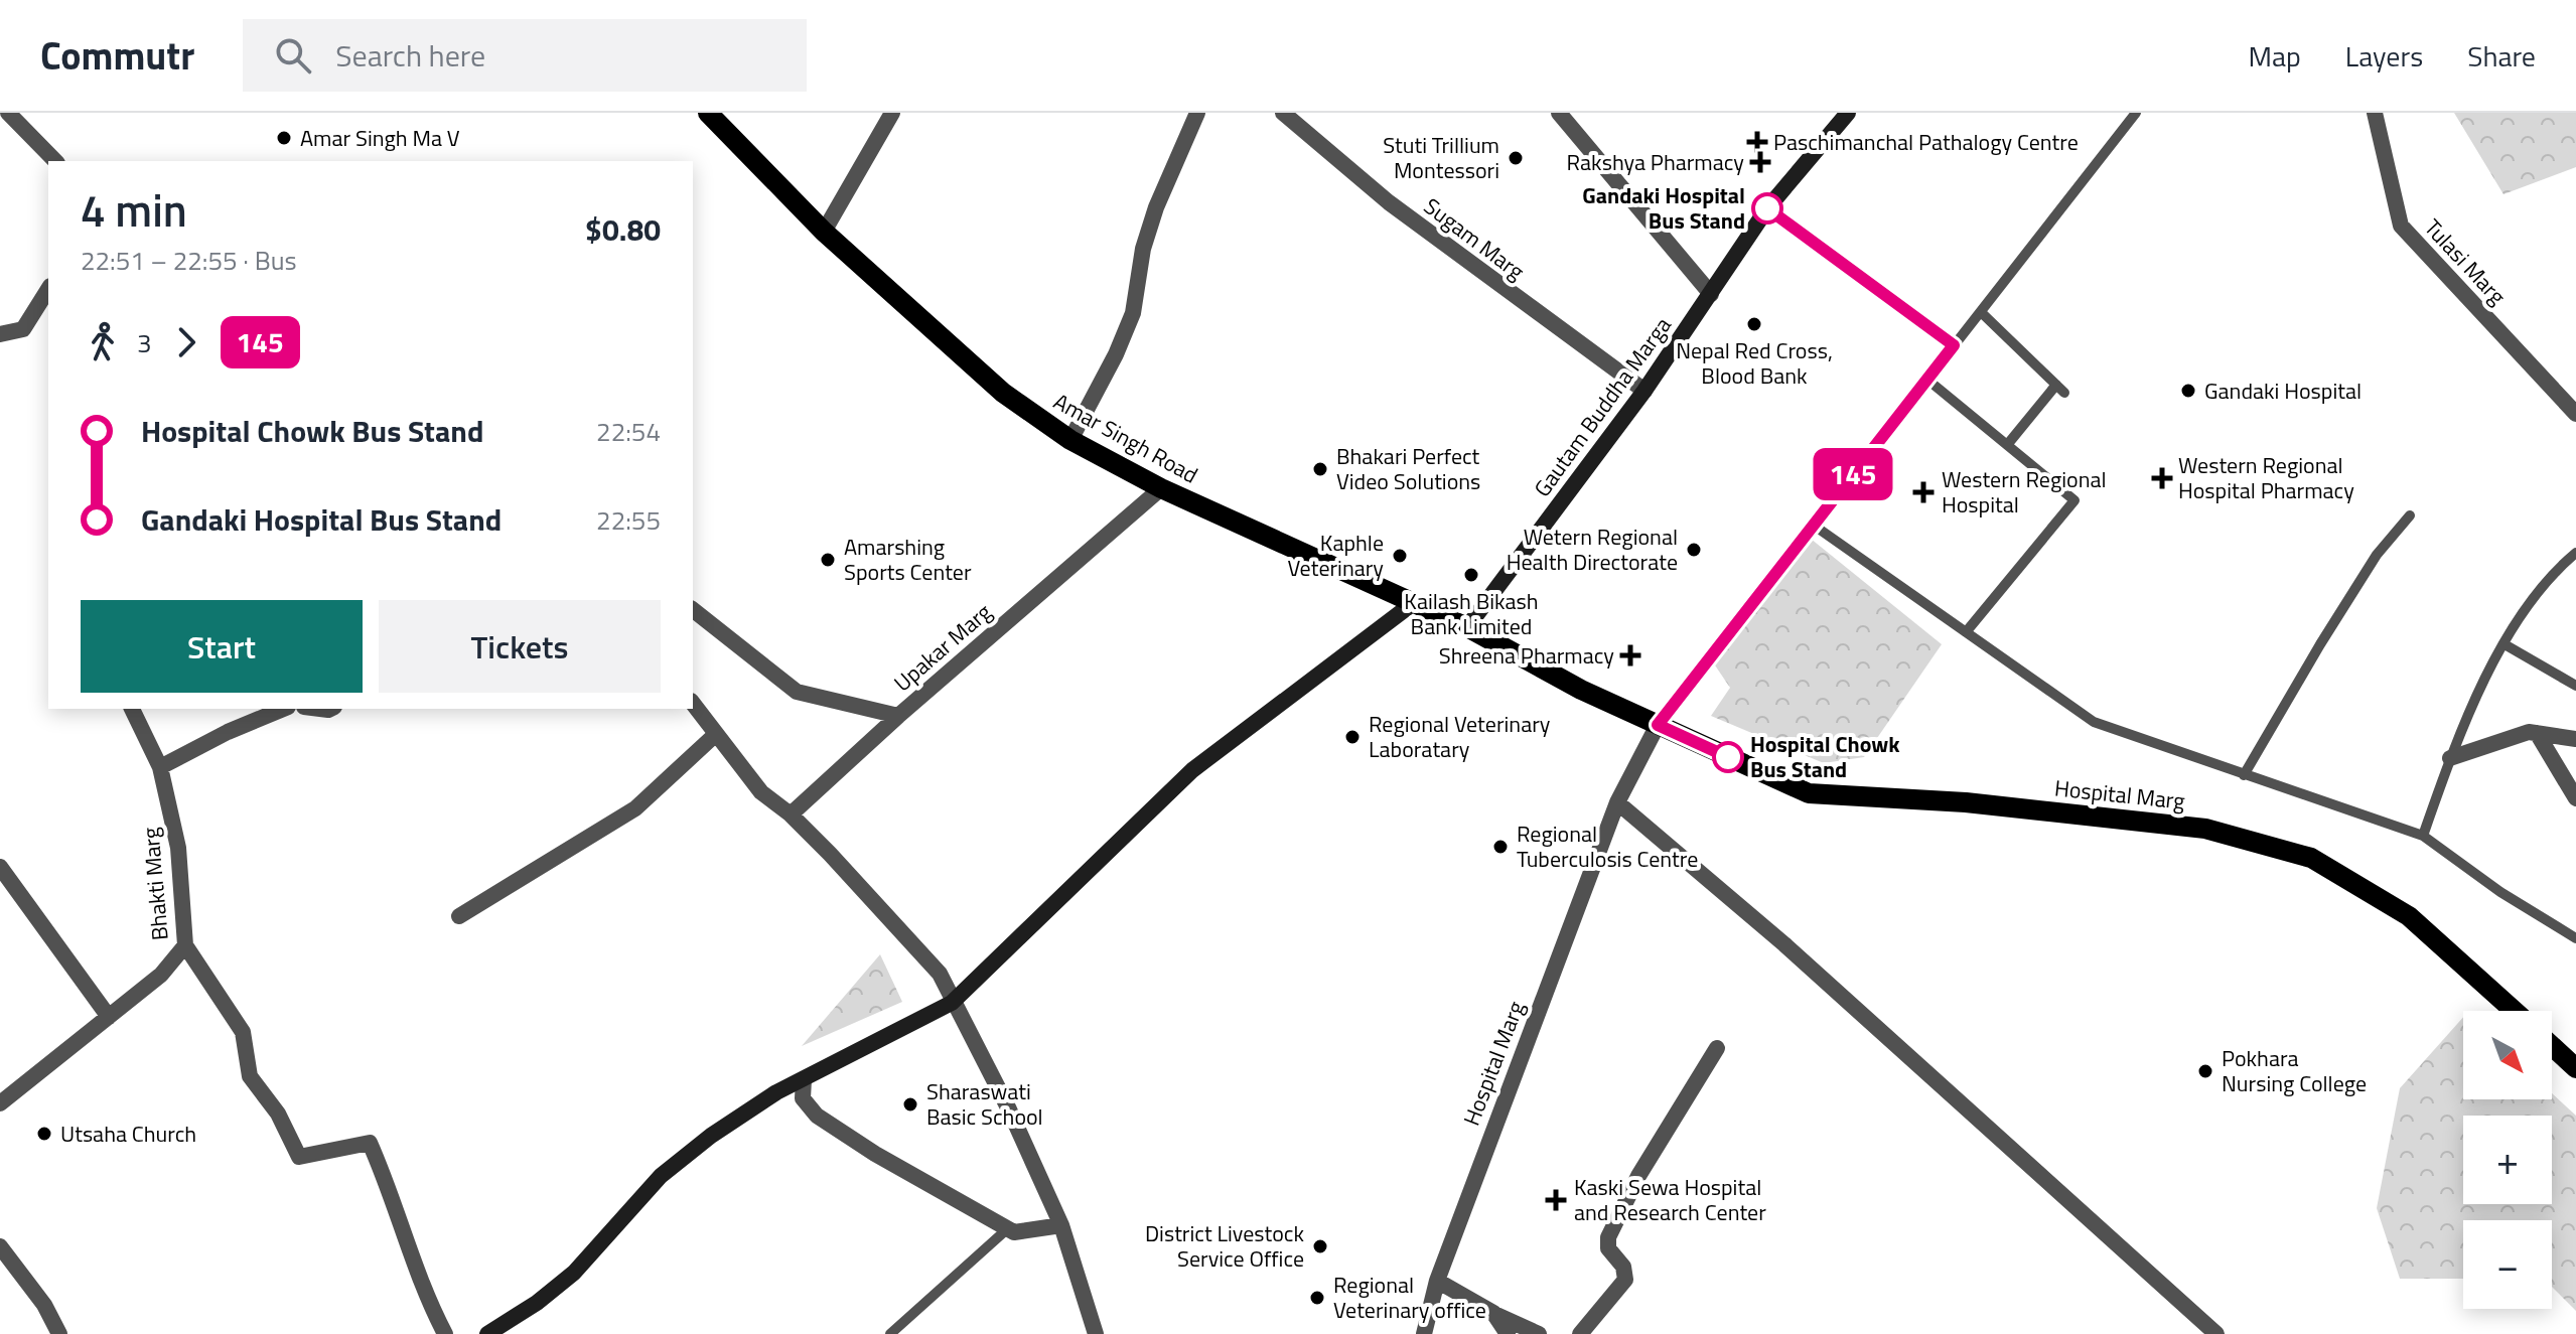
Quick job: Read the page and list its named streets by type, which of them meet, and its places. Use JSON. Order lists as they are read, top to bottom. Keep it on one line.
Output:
{"streets":{"main road":["Gautam Buddha Marga","Amar Singh Road","Hospital Marg"],"street":["Sugam Marg","Tulasi Marg","Upakar Marg","Bhakti Marg"]},"crossings":[["Sugam Marg","Gautam Buddha Marga"],["Gautam Buddha Marga","Amar Singh Road"],["Gautam Buddha Marga","Hospital Marg"],["Amar Singh Road","Upakar Marg"],["Amar Singh Road","Hospital Marg"]],"places":{"other":["Amar Singh Ma V","Stuti Trillium Montessori","Gandaki Hospital Bus Stand","Nepal Red Cross, Blood Bank","Gandaki Hospital","Bhakari Perfect Video Solutions","Wetern Regional Health Directorate","Kaphle Veterinary","Amarshing Sports Center","Kailash Bikash Bank Limited","Regional Veterinary Laboratary","Hospital Chowk Bus Stand","Regional Tuberculosis Centre","Pokhara Nursing College","Sharaswati Basic School","Utsaha Church","District Livestock Service Office","Regional Veterinary office"],"health":["Paschimanchal Pathalogy Centre","Rakshya Pharmacy","Western Regional Hospital Pharmacy","Western Regional Hospital","Shreena Pharmacy","Kaski Sewa Hospital and Research Center"]},"lines":["bus line 145"],"north":"bottom right","page":{"header":"Commutr","search":"Search here","nav":["Map","Layers","Share"],"on_map":"145","heading":["4 min","22:51 – 22:55 · Bus","$0.80"],"legs":["3","145"],"list":[{"name":"Hospital Chowk Bus Stand","value":"22:54"},{"name":"Gandaki Hospital Bus Stand","value":"22:55"}],"buttons":["Start","Tickets"],"map_buttons":["+","−"]}}
